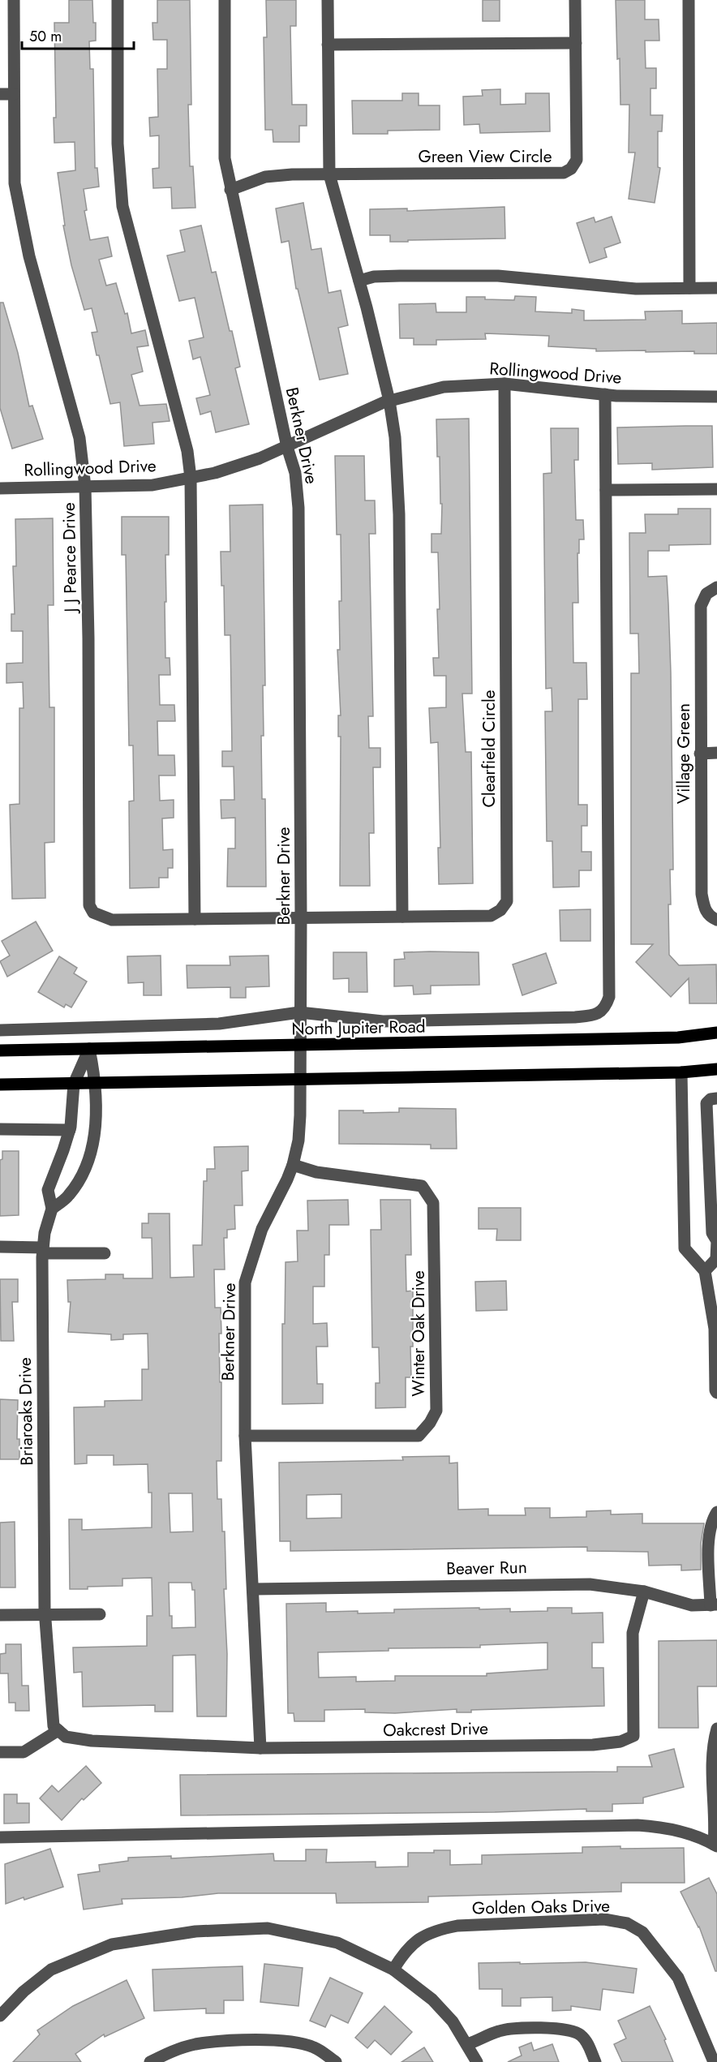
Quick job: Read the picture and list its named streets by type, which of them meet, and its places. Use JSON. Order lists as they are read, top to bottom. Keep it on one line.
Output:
{"streets":{"main road":["North Jupiter Road"],"street":["Green View Circle","Rollingwood Drive","Berkner Drive","J J Pearce Drive","Clearfield Circle","Village Green","Winter Oak Drive","Briaroaks Drive","Beaver Run","Oakcrest Drive","Golden Oaks Drive"]},"crossings":[["Green View Circle","Berkner Drive"],["Rollingwood Drive","Berkner Drive"],["Rollingwood Drive","J J Pearce Drive"],["Rollingwood Drive","Clearfield Circle"],["Berkner Drive","J J Pearce Drive"],["Berkner Drive","Clearfield Circle"],["Berkner Drive","North Jupiter Road"],["Berkner Drive","Winter Oak Drive"],["Berkner Drive","Beaver Run"],["Berkner Drive","Oakcrest Drive"],["J J Pearce Drive","Clearfield Circle"],["North Jupiter Road","Briaroaks Drive"],["Briaroaks Drive","Oakcrest Drive"],["Beaver Run","Oakcrest Drive"]],"scale_bar":"50 m"}
